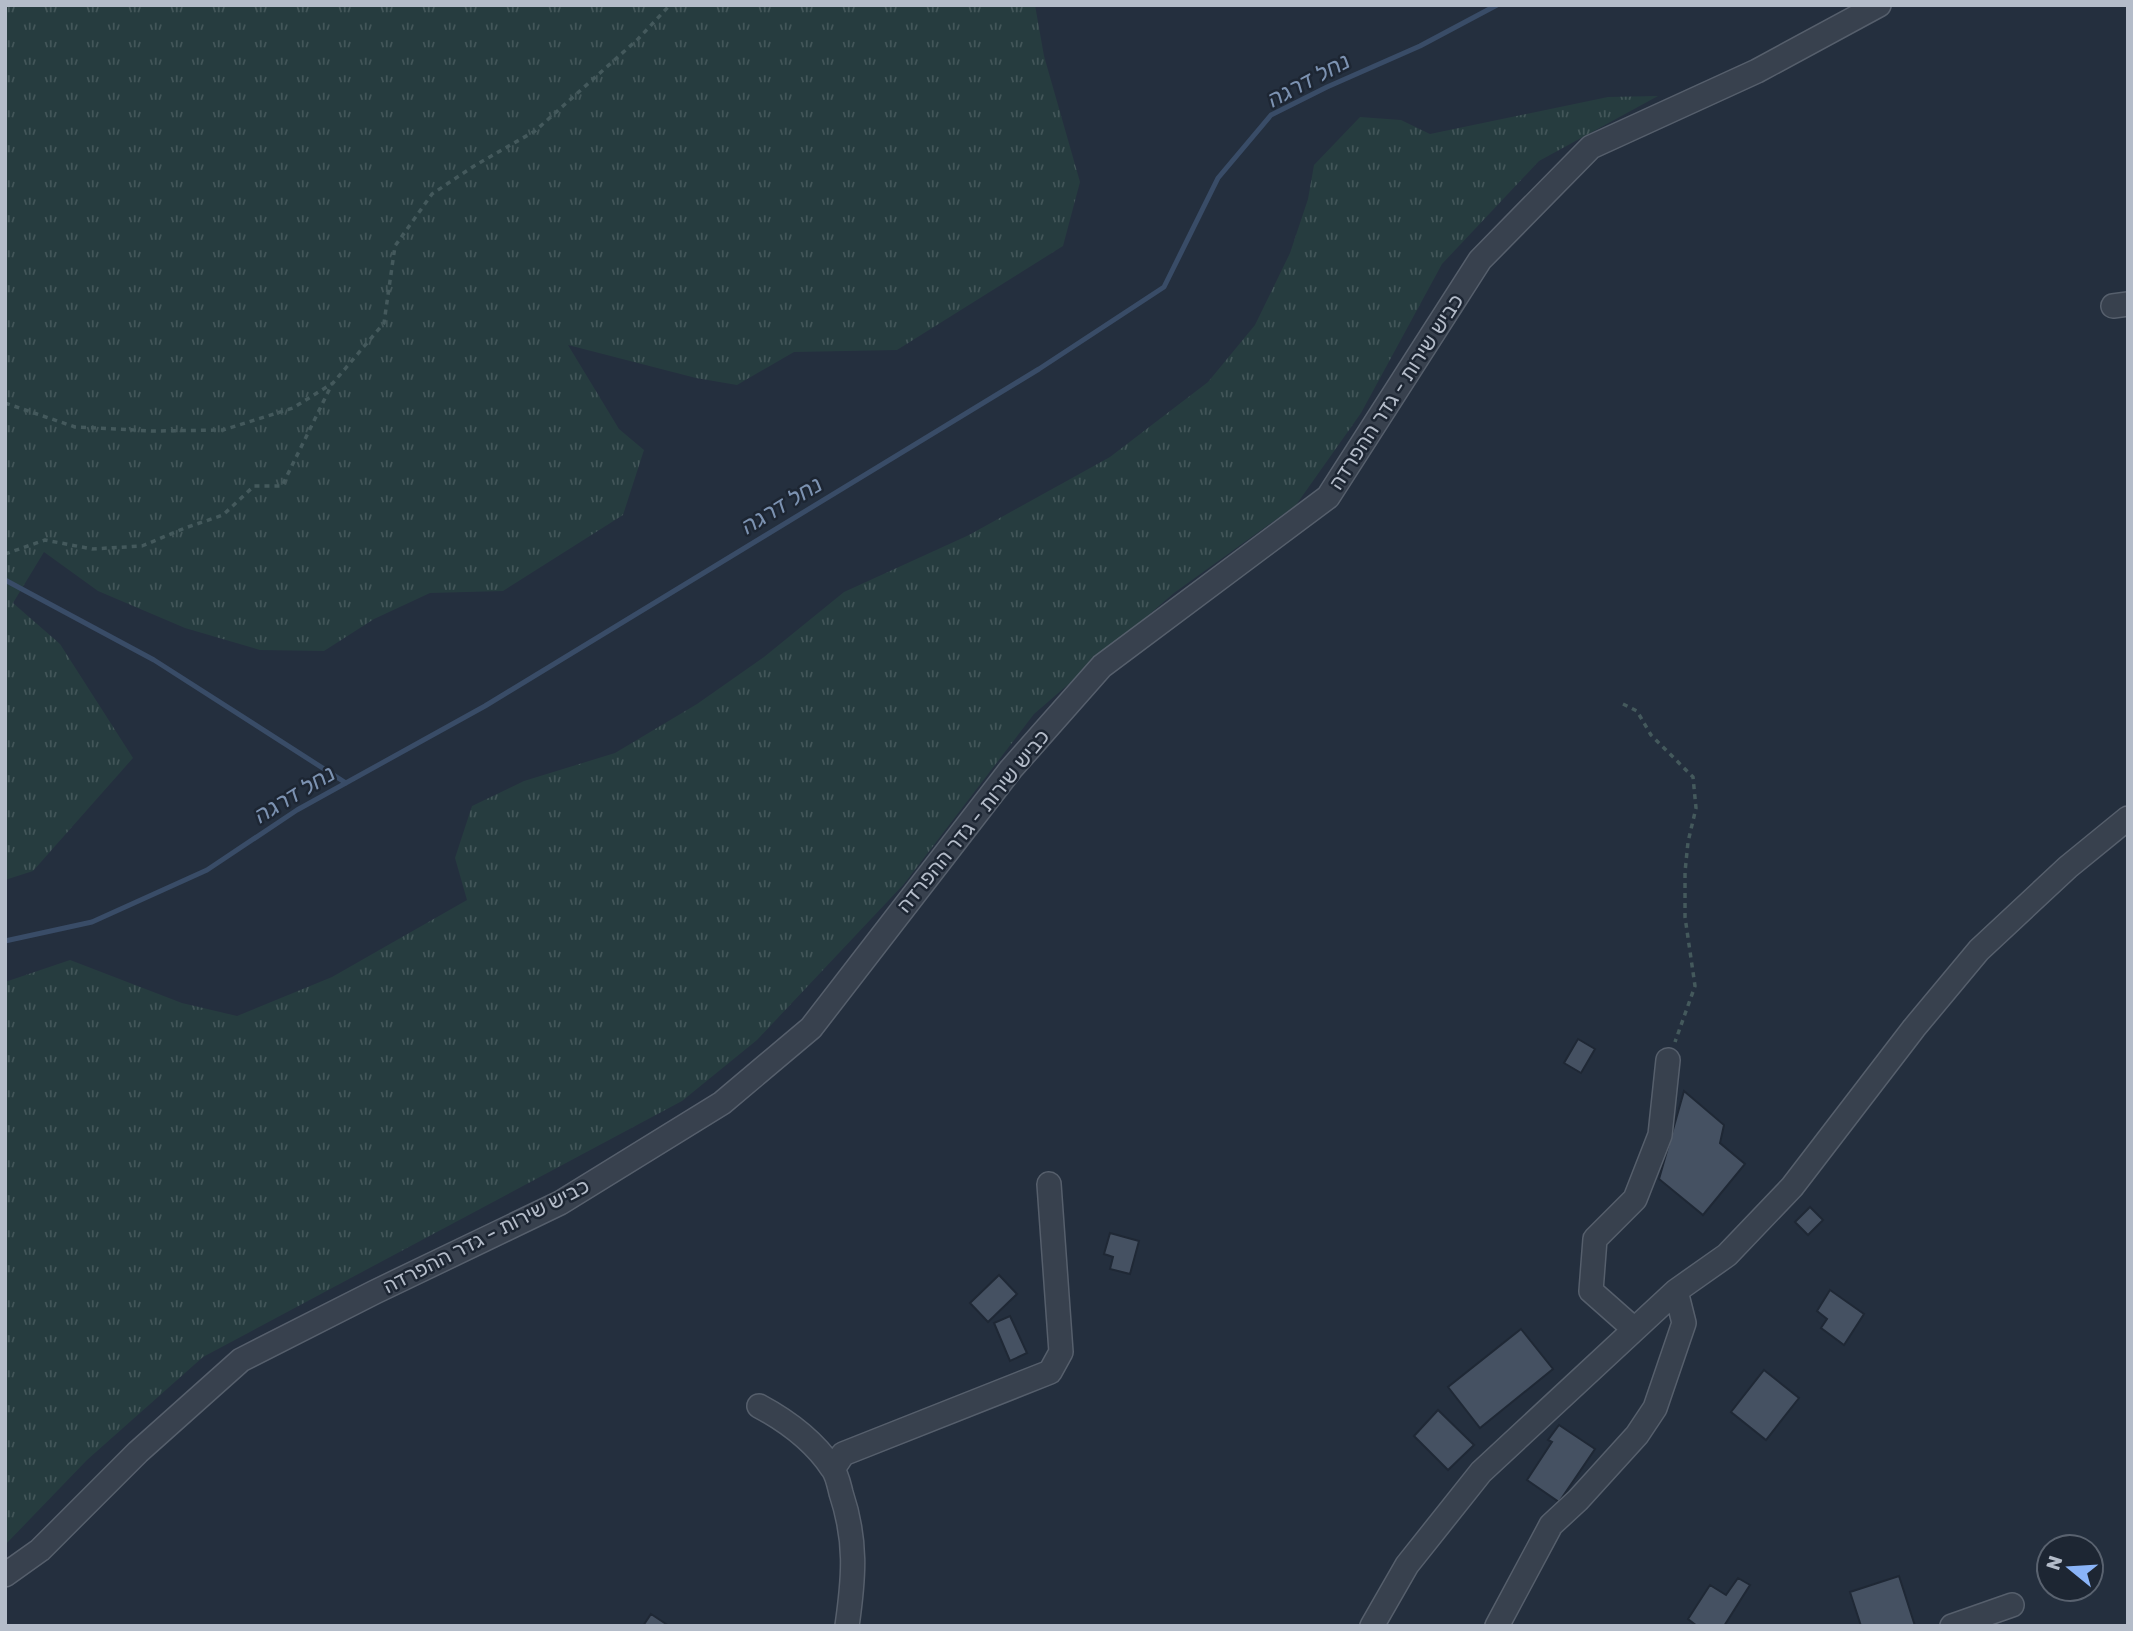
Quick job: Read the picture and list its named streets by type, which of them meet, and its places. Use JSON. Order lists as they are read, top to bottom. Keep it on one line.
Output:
{"streets":{"street":["כביש שירות - גדר ההפרדה"]},"water":["נחל דרגה"],"north":"left"}
